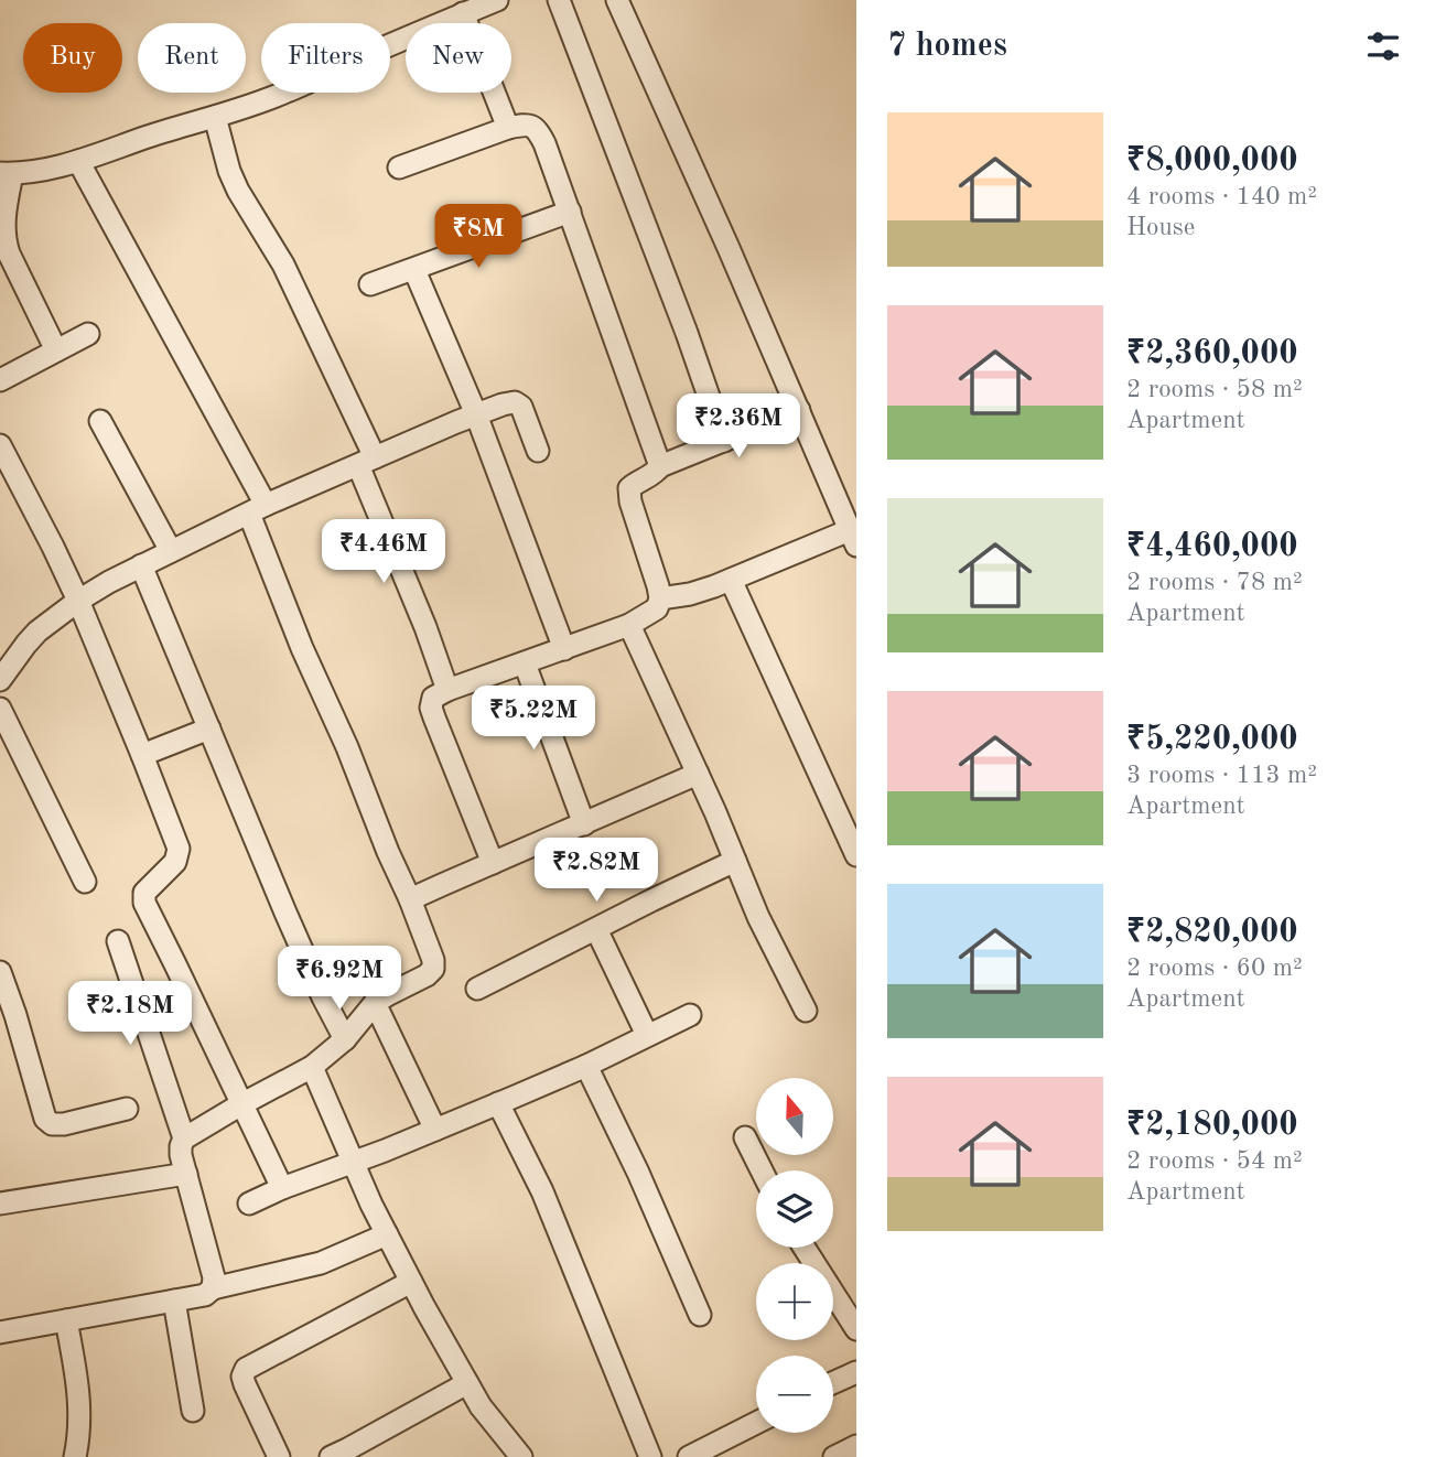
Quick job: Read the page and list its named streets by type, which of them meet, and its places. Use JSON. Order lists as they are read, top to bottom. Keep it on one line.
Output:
{"north":"top","page":{"heading":"7 homes","chip":["Buy","Rent","Filters","New"],"list":[{"name":"₹8,000,000","note":"4 rooms · 140 m² · House"},{"name":"₹2,360,000","note":"2 rooms · 58 m² · Apartment"},{"name":"₹4,460,000","note":"2 rooms · 78 m² · Apartment"},{"name":"₹5,220,000","note":"3 rooms · 113 m² · Apartment"},{"name":"₹2,820,000","note":"2 rooms · 60 m² · Apartment"},{"name":"₹2,180,000","note":"2 rooms · 54 m² · Apartment"}],"price":["₹8M","₹2.36M","₹4.46M","₹5.22M","₹2.82M","₹6.92M","₹2.18M"],"map_buttons":["+","−"]}}
